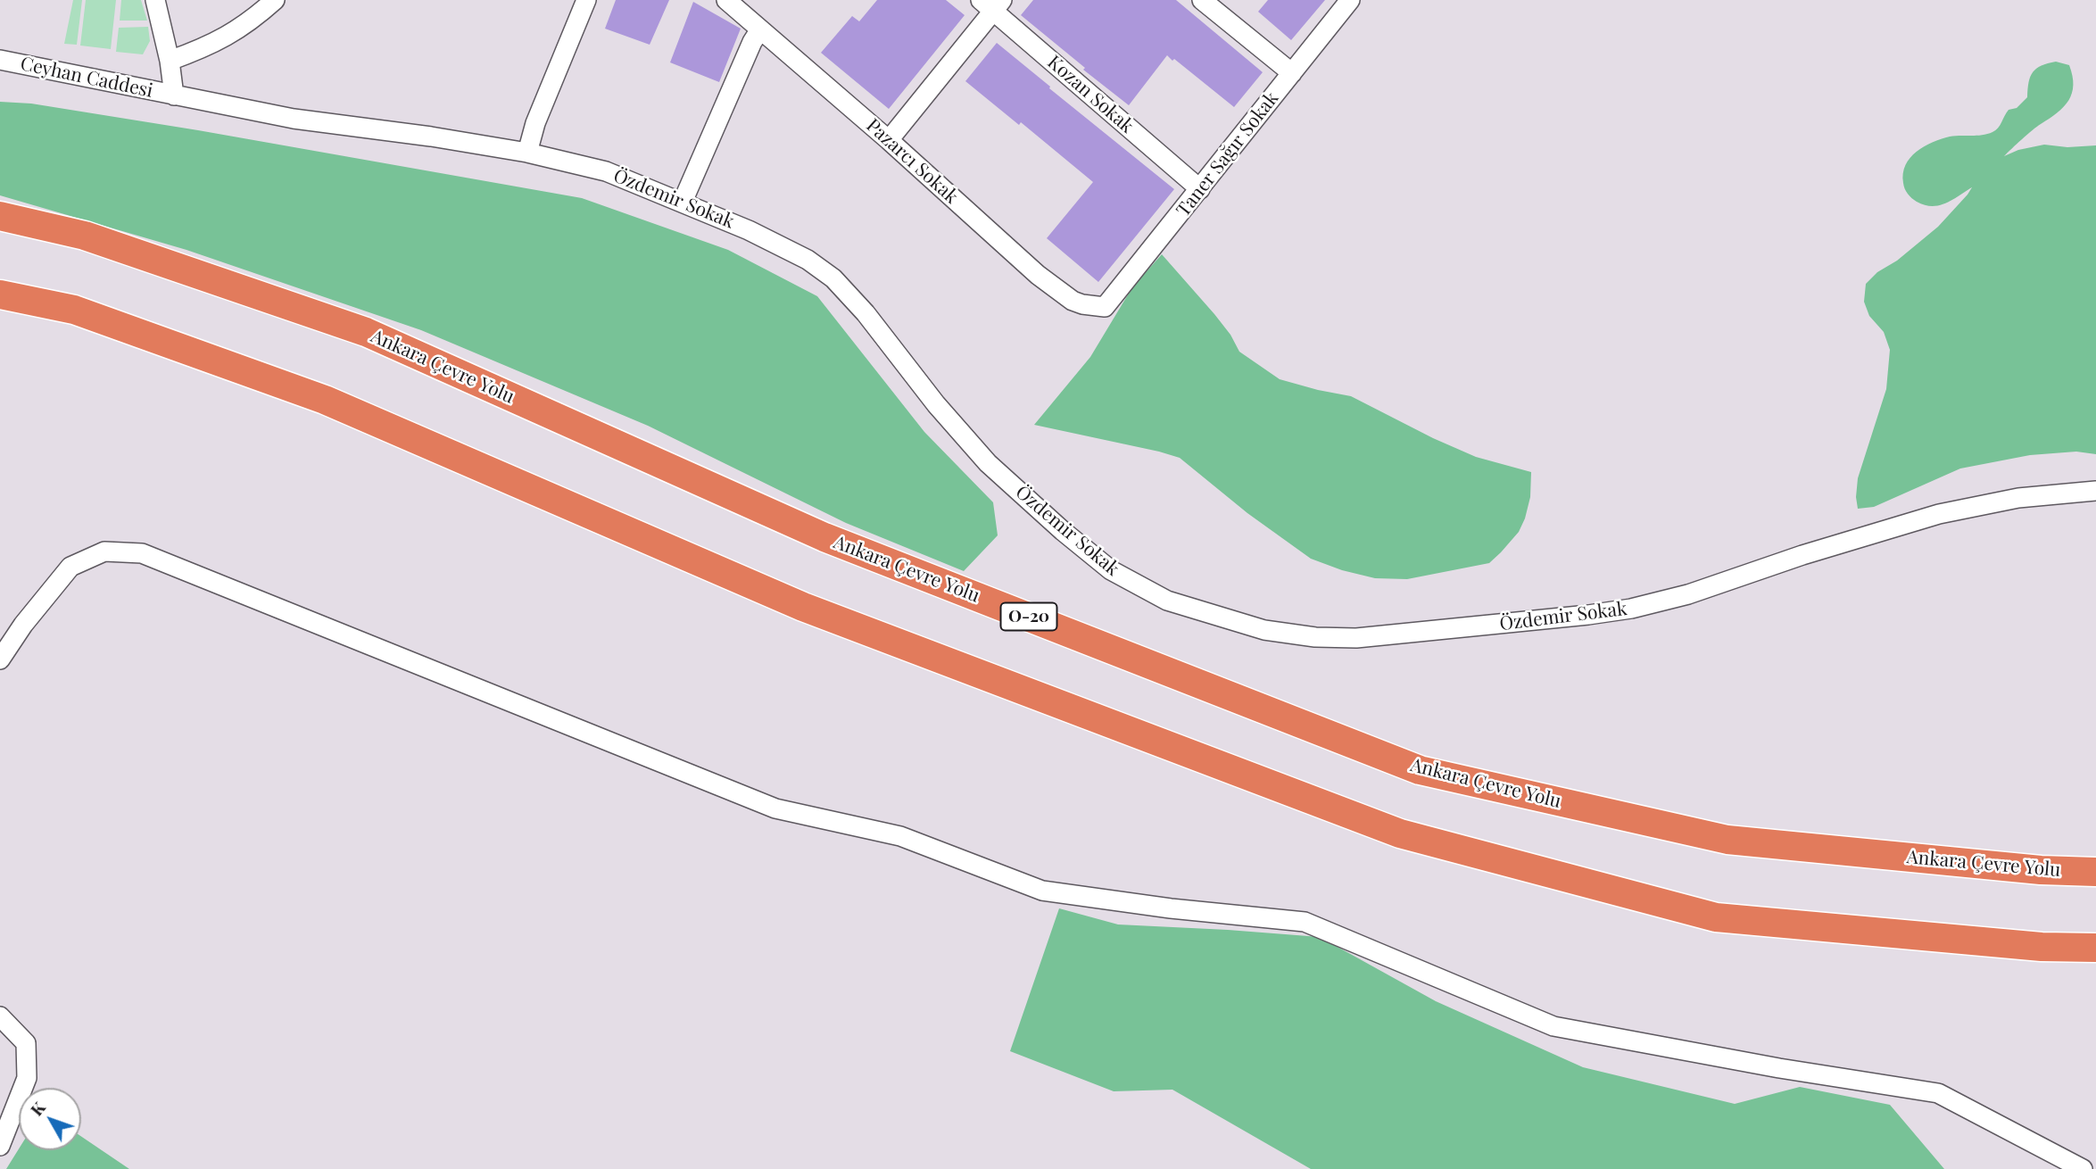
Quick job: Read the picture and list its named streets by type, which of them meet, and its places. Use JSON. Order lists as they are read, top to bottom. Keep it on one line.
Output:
{"streets":{"highway":["Ankara Çevre Yolu","O-20"],"street":["Ceyhan Caddesi","Kozan Sokak","Taner Sağır Sokak","Pazarcı Sokak","Özdemir Sokak"]},"crossings":[["Ceyhan Caddesi","Özdemir Sokak"],["Kozan Sokak","Taner Sağır Sokak"],["Taner Sağır Sokak","Pazarcı Sokak"]],"north":"top left"}
